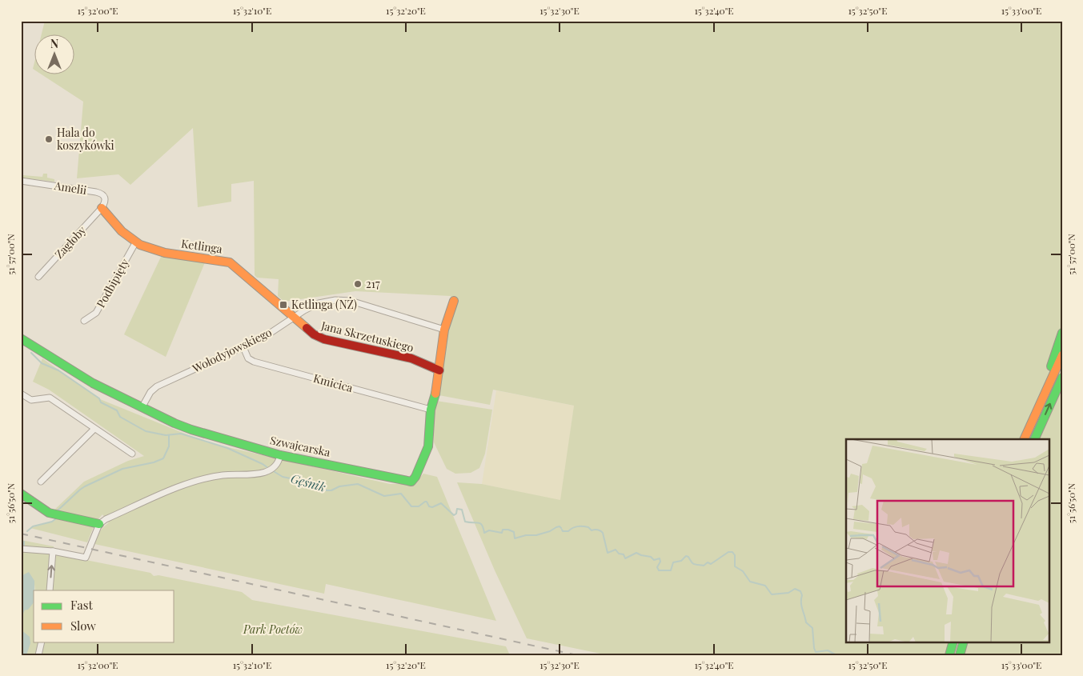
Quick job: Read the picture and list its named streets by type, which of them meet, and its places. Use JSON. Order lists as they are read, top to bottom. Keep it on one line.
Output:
{"streets":{"main road":["Ketlinga","Jana Skrzetuskiego","Szwajcarska"],"street":["Amelii","Zagłoby","Podbipięty","Wołodyjowskiego","Kmicica"]},"crossings":[["Amelii","Zagłoby"],["Amelii","Ketlinga"],["Zagłoby","Ketlinga"],["Ketlinga","Podbipięty"],["Ketlinga","Jana Skrzetuskiego"],["Ketlinga","Wołodyjowskiego"],["Jana Skrzetuskiego","Wołodyjowskiego"],["Jana Skrzetuskiego","Szwajcarska"],["Wołodyjowskiego","Kmicica"],["Wołodyjowskiego","Szwajcarska"],["Kmicica","Szwajcarska"]],"water":["Gęśnik"],"parks":["Park Poetów"],"places":{"other":["Hala do koszykówki","217"],"transit":["Ketlinga (NŻ)"]},"legend":["Fast","Slow"],"north":"top","coordinates":["15°32'00\"E","15°32'10\"E","15°32'20\"E","15°32'30\"E","15°32'40\"E","15°32'50\"E","15°33'00\"E","51°57'00\"N","51°56'50\"N"]}
